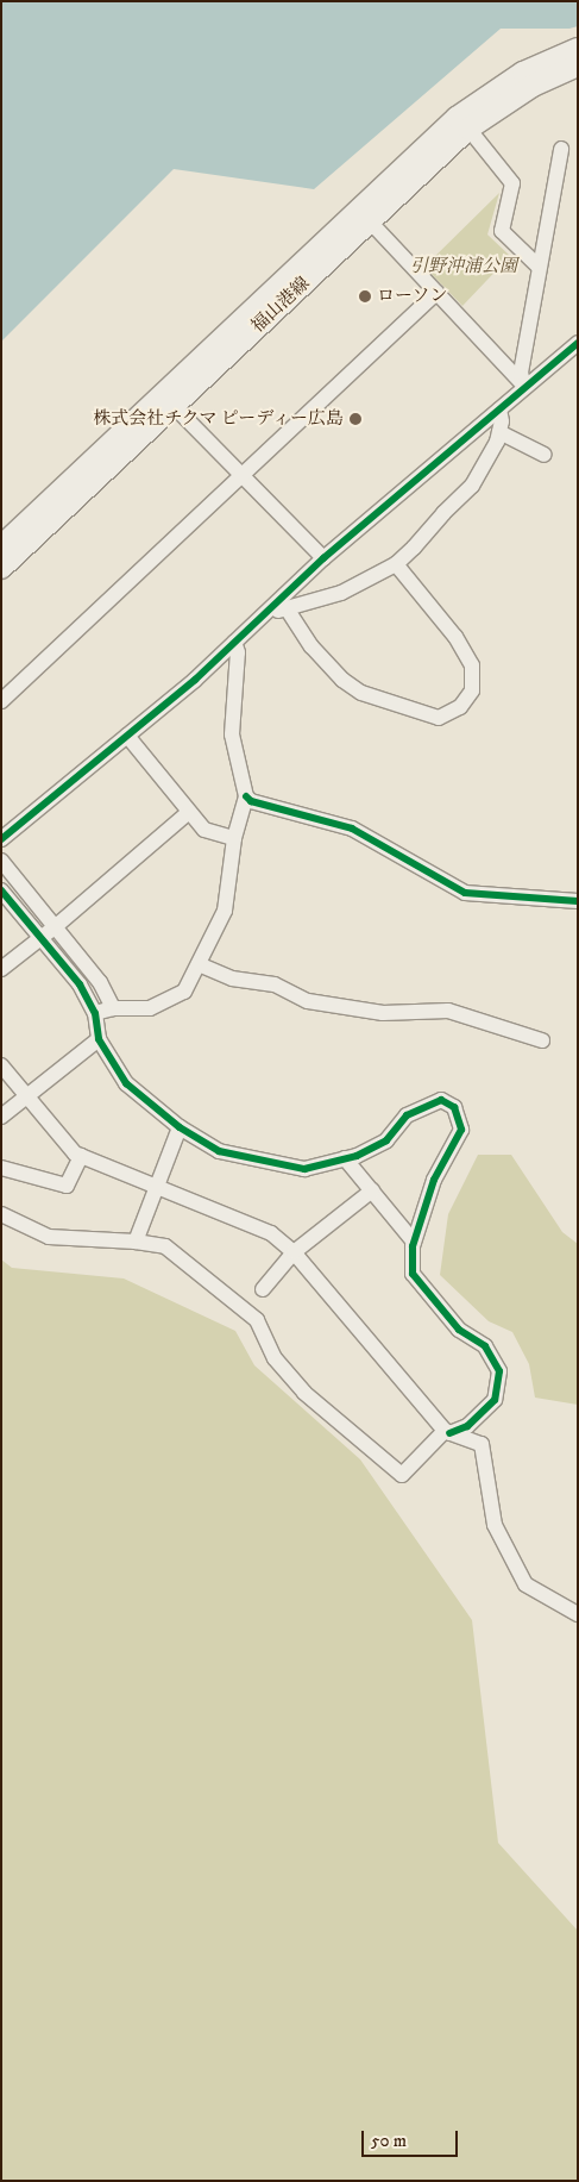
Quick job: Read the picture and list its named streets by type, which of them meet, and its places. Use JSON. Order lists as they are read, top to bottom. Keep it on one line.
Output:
{"streets":{"main road":["福山港線"]},"parks":["引野沖浦公園"],"places":["ローソン","株式会社チクマ ピーディー広島"],"scale_bar":"50 m"}
